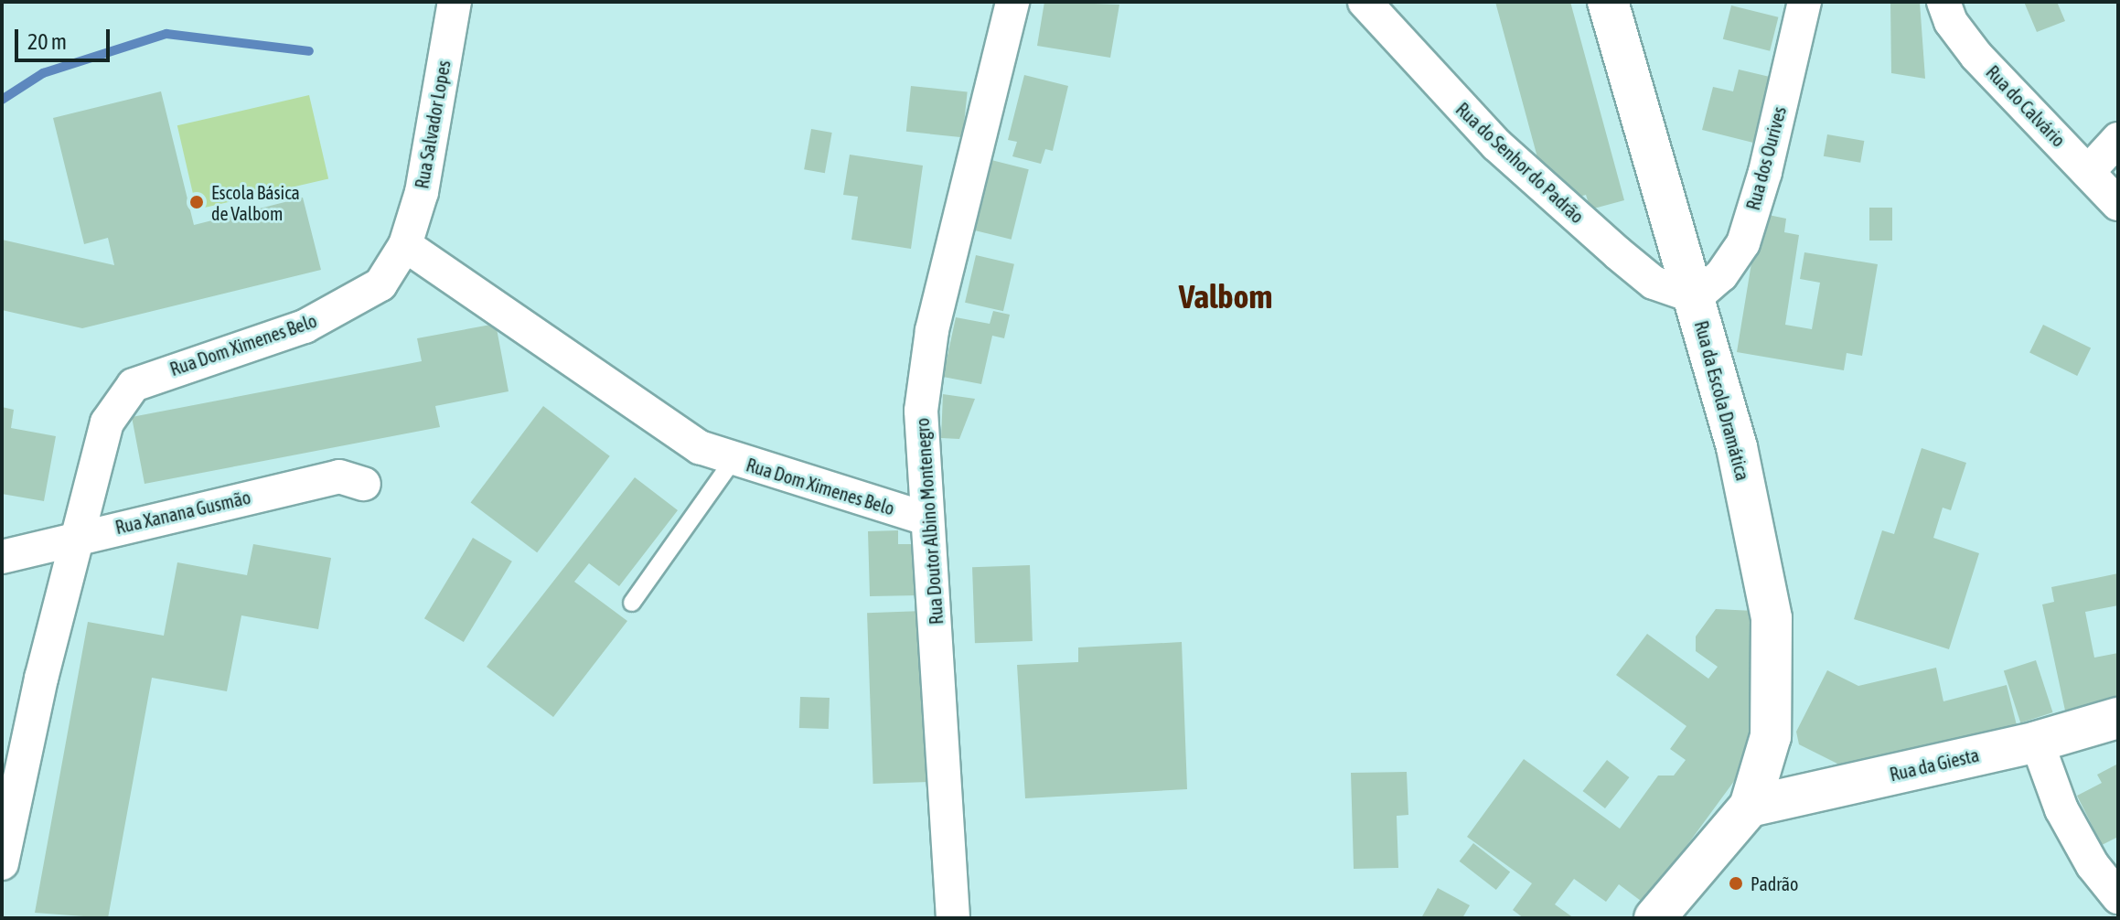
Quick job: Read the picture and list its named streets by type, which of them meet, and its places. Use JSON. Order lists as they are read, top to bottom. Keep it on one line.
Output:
{"streets":{"street":["Rua do Calvário","Rua Salvador Lopes","Rua dos Ourives","Rua do Senhor do Padrão","Rua Dom Ximenes Belo","Rua da Escola Dramática","Rua Xanana Gusmão","Rua Doutor Albino Montenegro","Rua da Giesta"]},"crossings":[["Rua Salvador Lopes","Rua Dom Ximenes Belo"],["Rua dos Ourives","Rua do Senhor do Padrão"],["Rua dos Ourives","Rua da Escola Dramática"],["Rua do Senhor do Padrão","Rua da Escola Dramática"],["Rua Dom Ximenes Belo","Rua Xanana Gusmão"],["Rua Dom Ximenes Belo","Rua Doutor Albino Montenegro"],["Rua da Escola Dramática","Rua da Giesta"]],"districts":["Valbom"],"places":["Escola Básica de Valbom","Padrão"],"scale_bar":"20 m"}
